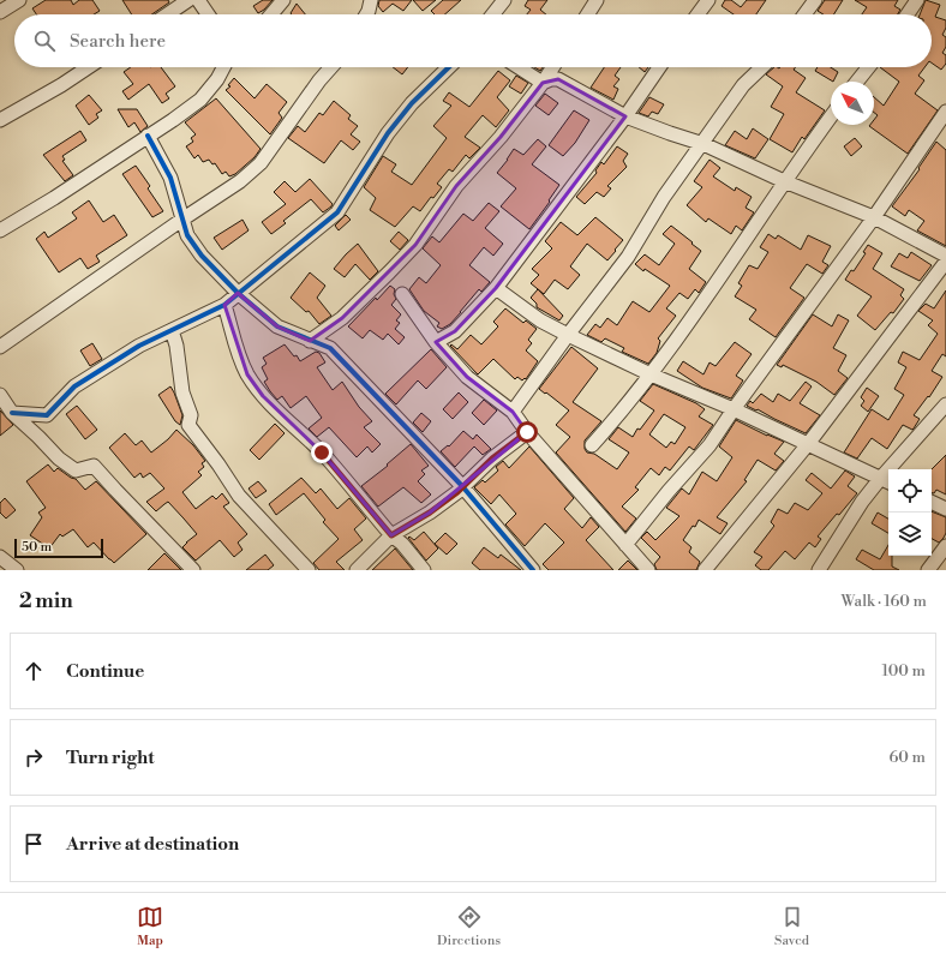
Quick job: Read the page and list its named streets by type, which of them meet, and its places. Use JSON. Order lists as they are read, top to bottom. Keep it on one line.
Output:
{"scale_bar":"50 m","north":"top left","page":{"search":"Search here","scale":"50 m","heading":["2 min","Walk · 160 m"],"list":[["Continue","100 m"],["Turn right","60 m"],"Arrive at destination"],"nav":["Map","Directions","Saved"]}}
